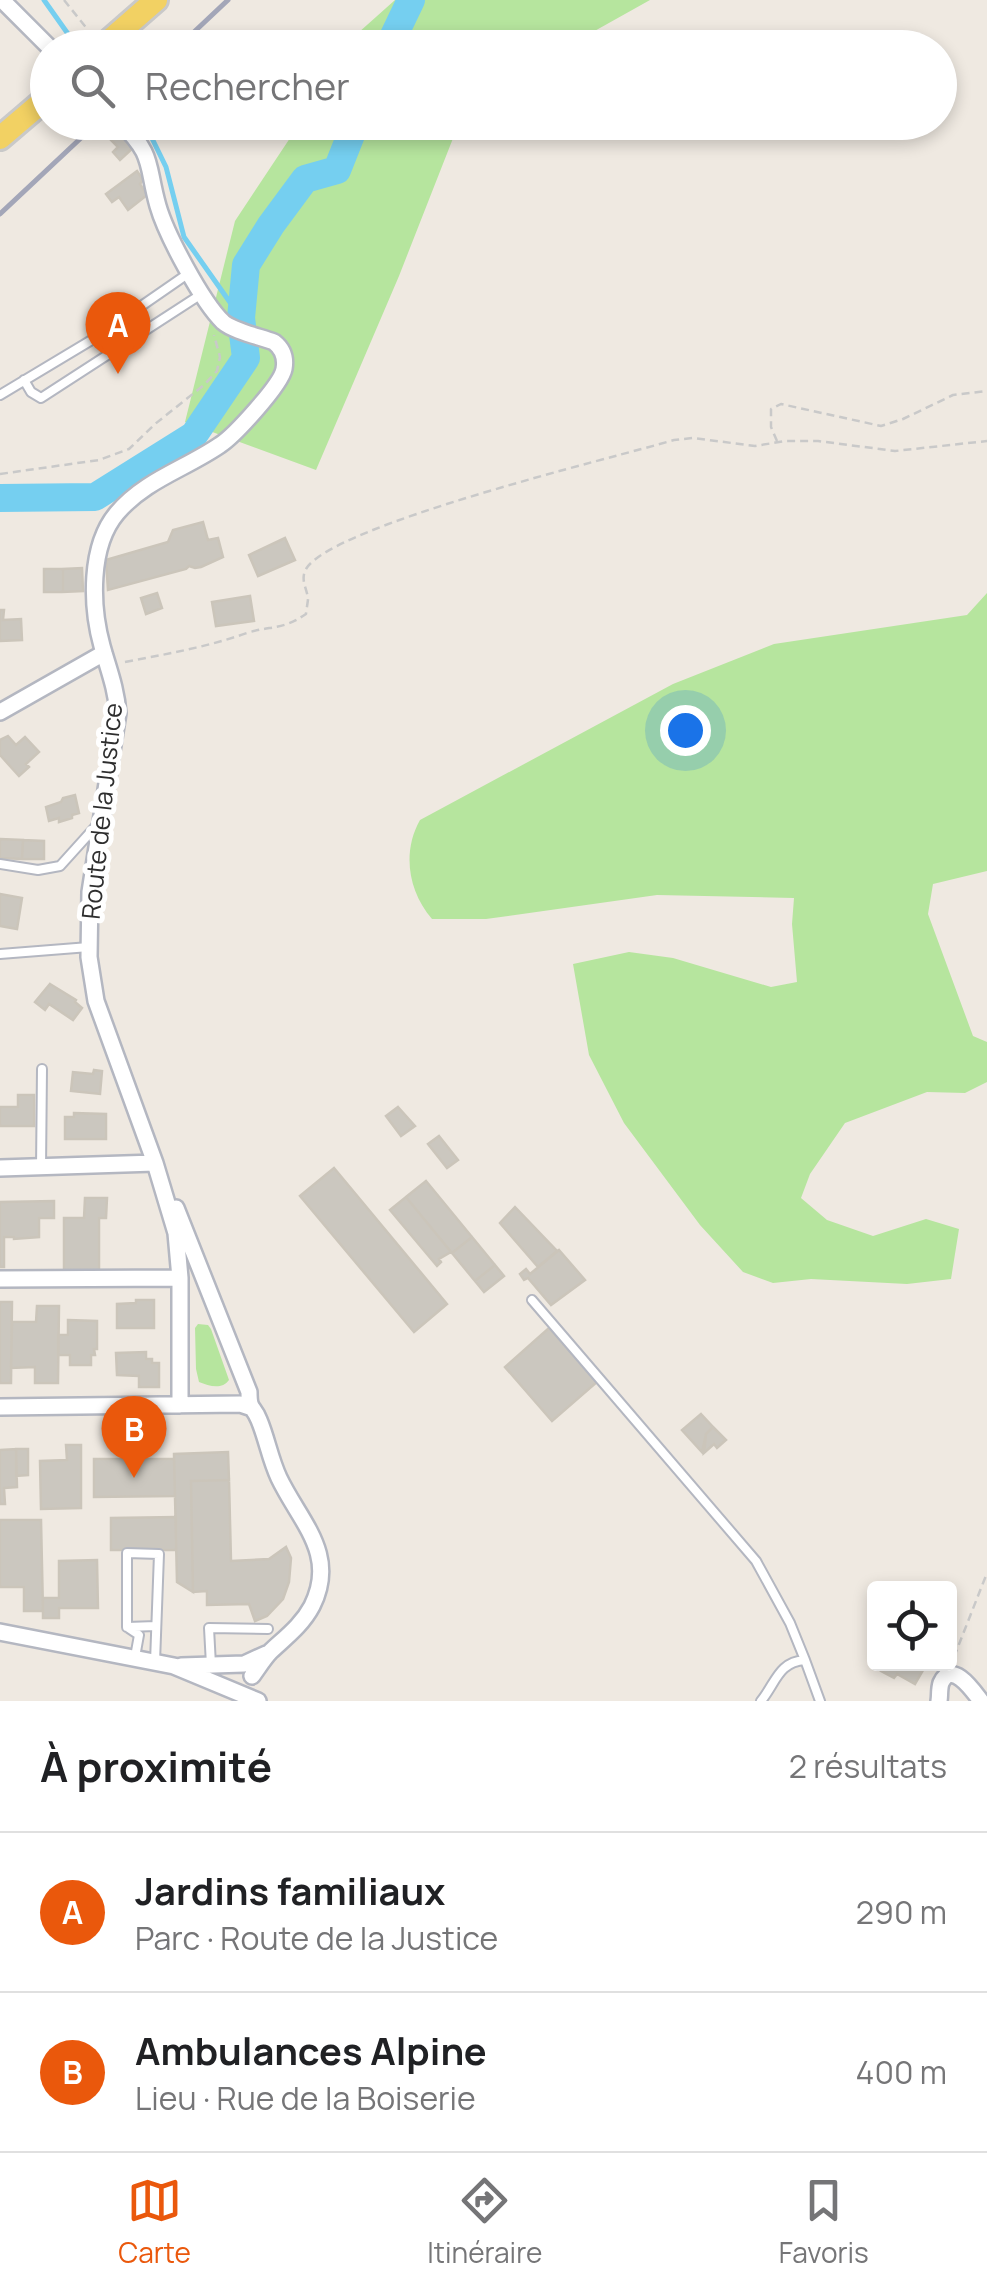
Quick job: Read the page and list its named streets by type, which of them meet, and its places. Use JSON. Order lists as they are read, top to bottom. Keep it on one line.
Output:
{"streets":{"street":["Route de la Justice"]},"page":{"search":"Rechercher","pins":["A","B"],"heading":["À proximité","2 résultats"],"list":[{"mark":"A","name":"Jardins familiaux","note":"Parc · Route de la Justice","value":"290 m"},{"mark":"B","name":"Ambulances Alpine","note":"Lieu · Rue de la Boiserie","value":"400 m"}],"nav":["Carte","Itinéraire","Favoris"]}}
